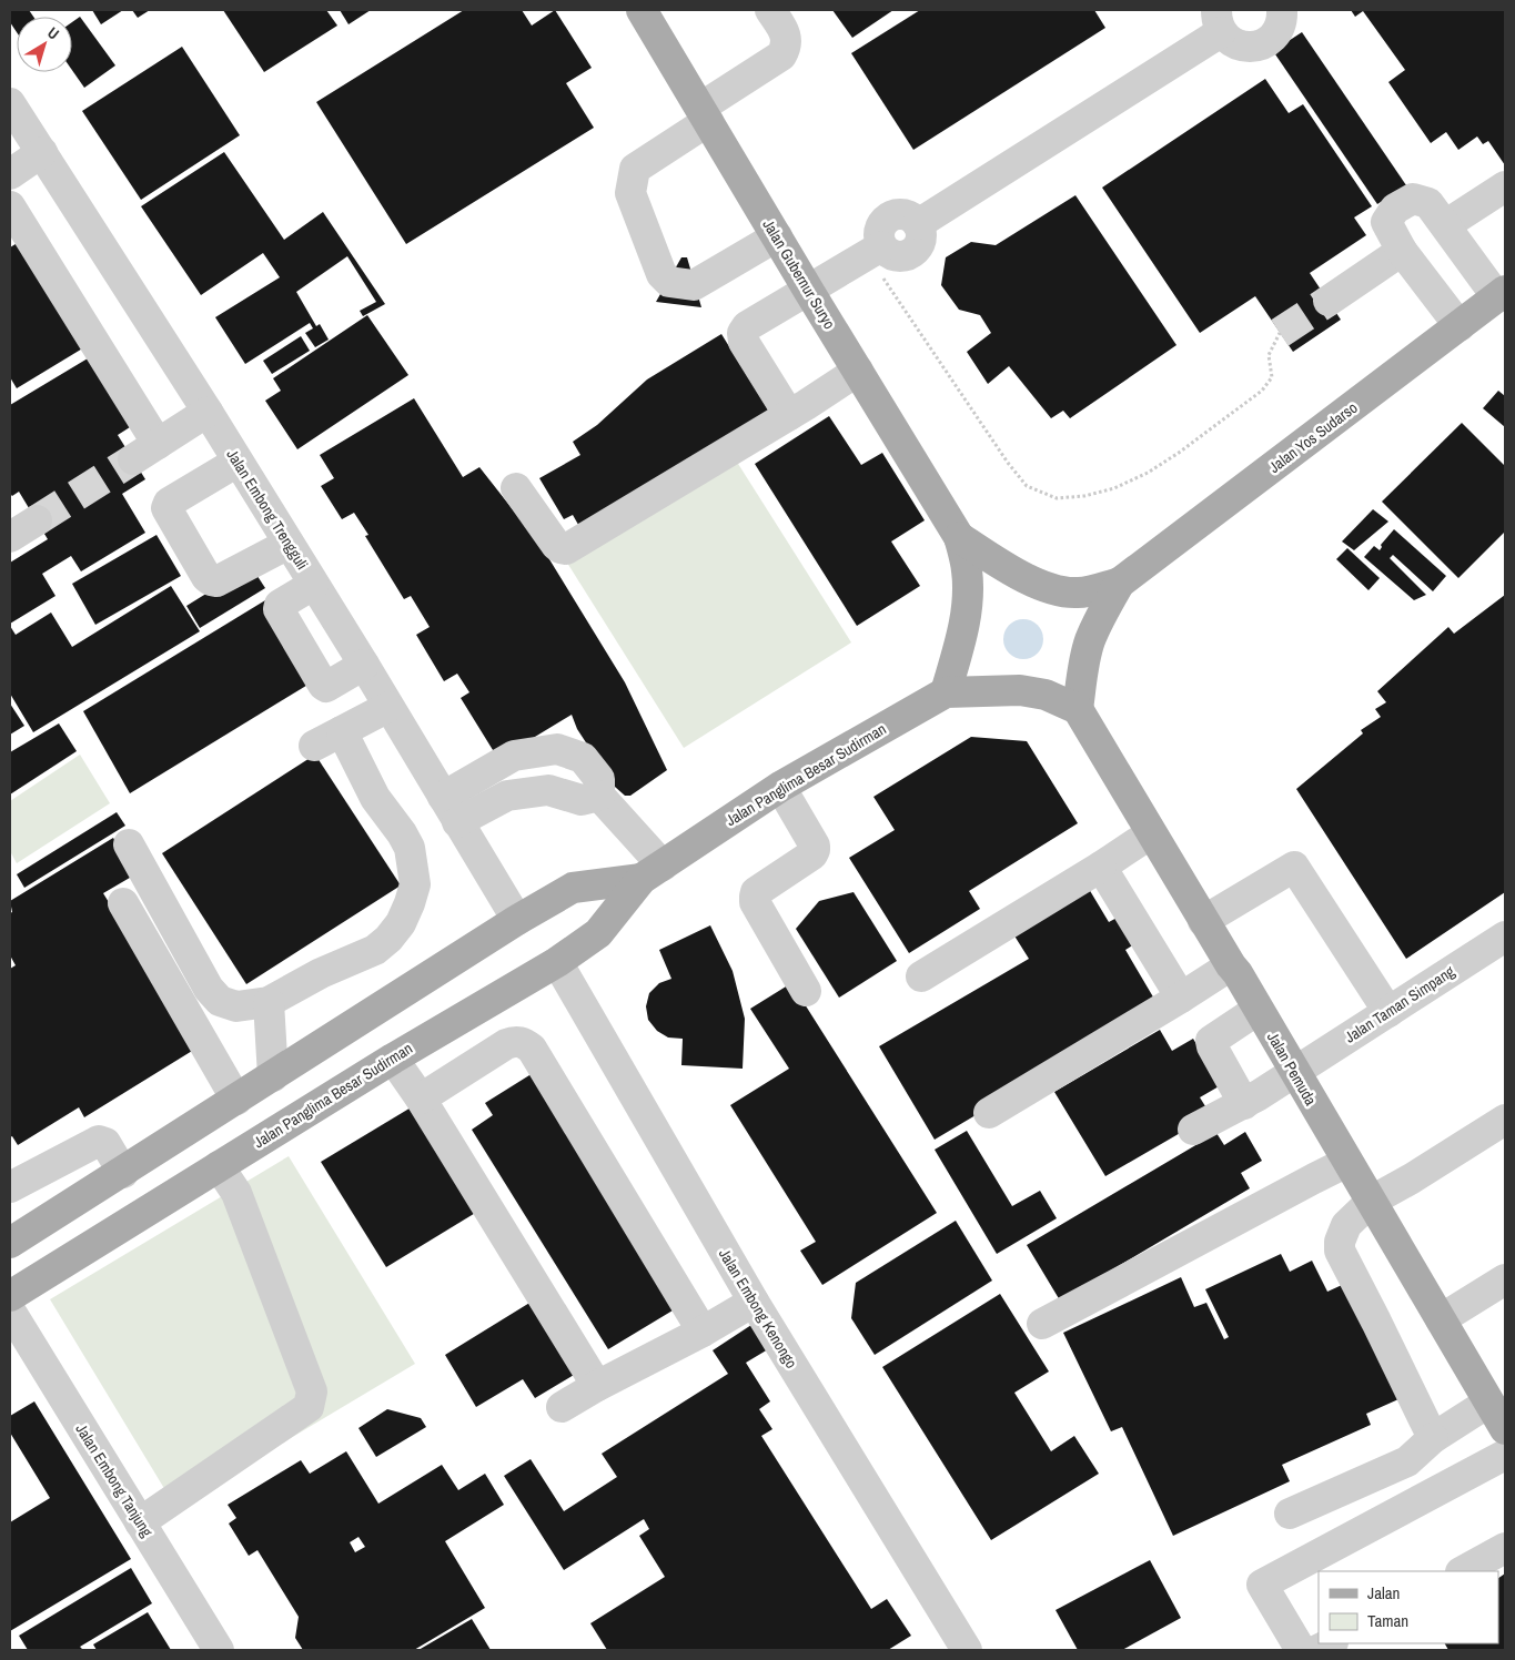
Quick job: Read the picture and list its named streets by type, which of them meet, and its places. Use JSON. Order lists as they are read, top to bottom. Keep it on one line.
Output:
{"streets":{"main road":["Jalan Gubernur Suryo","Jalan Yos Sudarso","Jalan Panglima Besar Sudirman","Jalan Pemuda"],"street":["Jalan Embong Trengguli","Jalan Taman Simpang","Jalan Embong Kenongo","Jalan Embong Tanjung"]},"crossings":[["Jalan Gubernur Suryo","Jalan Yos Sudarso"],["Jalan Gubernur Suryo","Jalan Panglima Besar Sudirman"],["Jalan Embong Trengguli","Jalan Panglima Besar Sudirman"],["Jalan Panglima Besar Sudirman","Jalan Embong Kenongo"],["Jalan Taman Simpang","Jalan Pemuda"]],"legend":["Jalan","Taman"],"north":"top right"}
